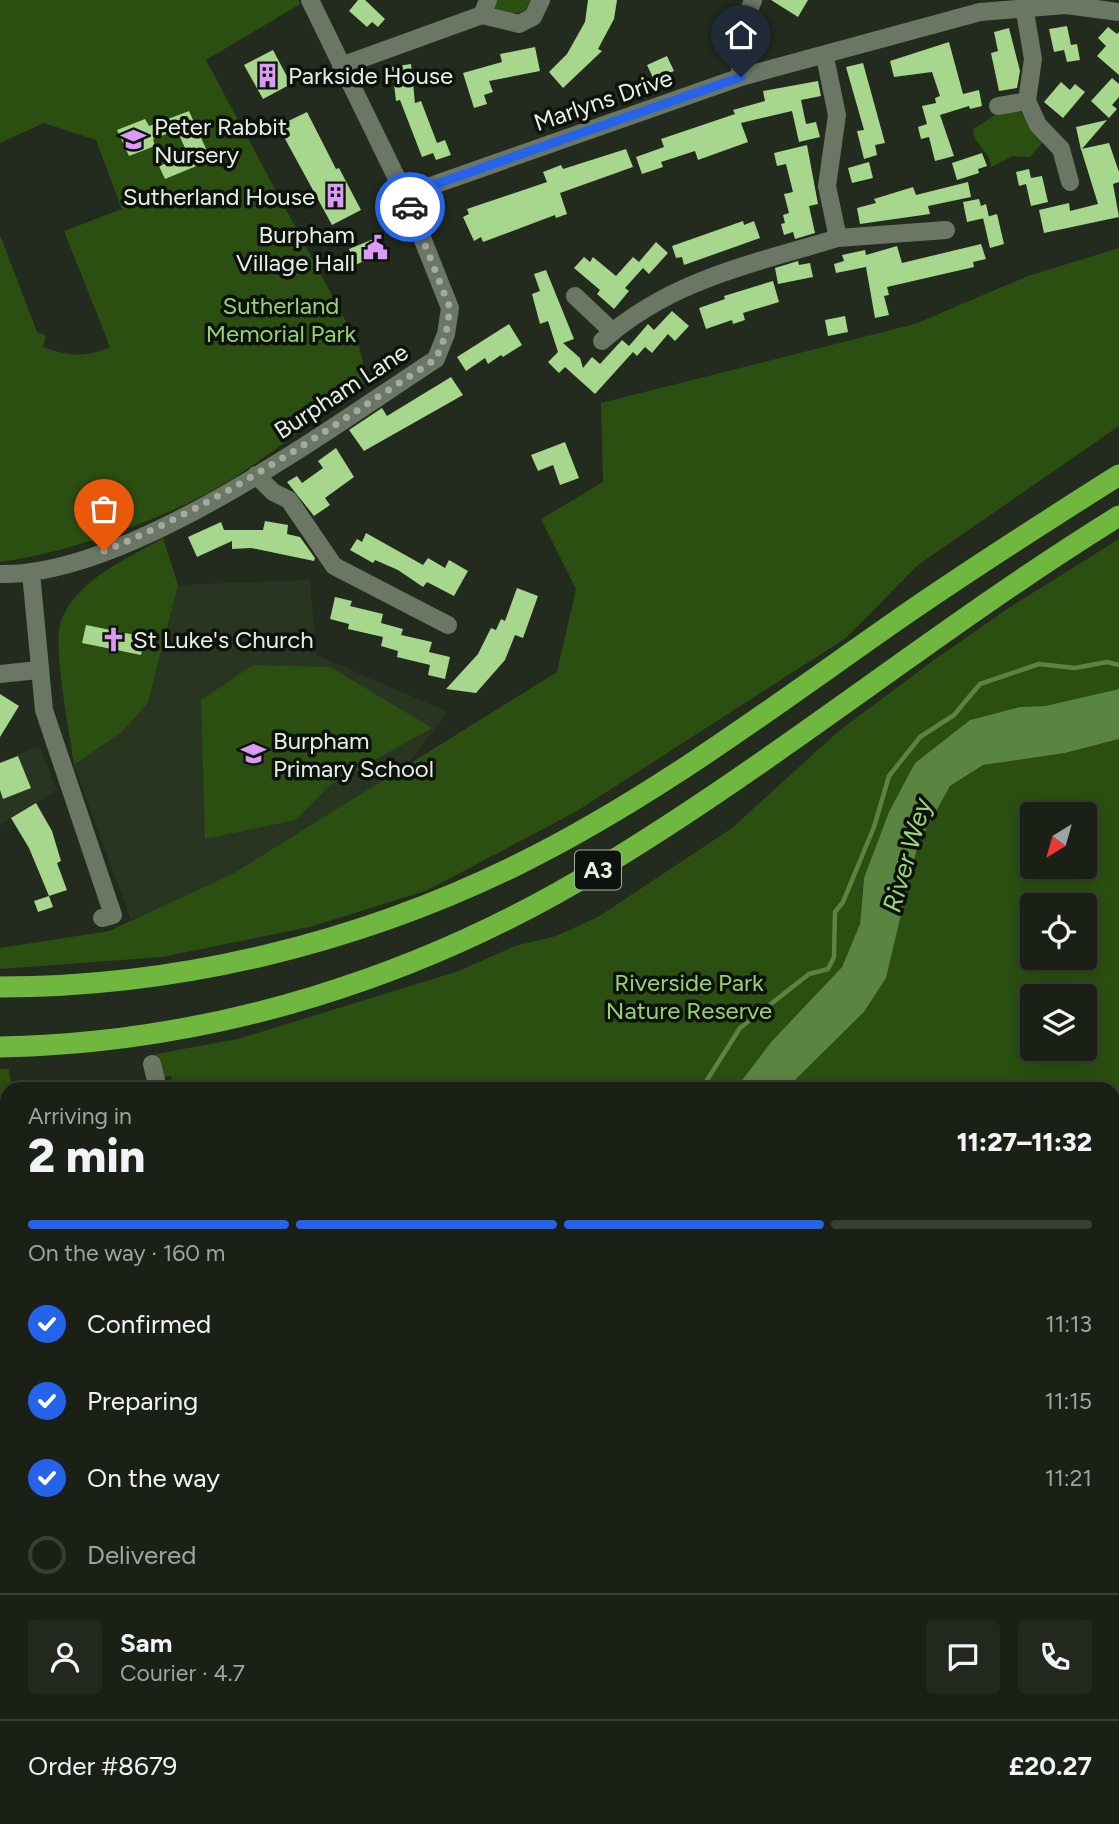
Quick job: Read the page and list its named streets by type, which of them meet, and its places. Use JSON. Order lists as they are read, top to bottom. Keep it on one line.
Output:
{"streets":{"highway":["A3"],"street":["Marlyns Drive","Burpham Lane"]},"crossings":[["Marlyns Drive","Burpham Lane"]],"water":["River Wey"],"parks":["Sutherland Memorial Park","Riverside Park Nature Reserve"],"places":{"building":["Parkside House","Sutherland House"],"school or university":["Peter Rabbit Nursery","Burpham Primary School"],"public building":["Burpham Village Hall"],"church":["St Luke's Church"]},"north":"bottom left","page":{"heading":["2 min","Arriving in","11:27–11:32"],"panel":["Sam","Courier · 4.7","Order #8679","£20.27"],"bar":"On the way · 160 m","list":[["Confirmed","11:13"],["Preparing","11:15"],["On the way","11:21"],"Delivered"]}}
